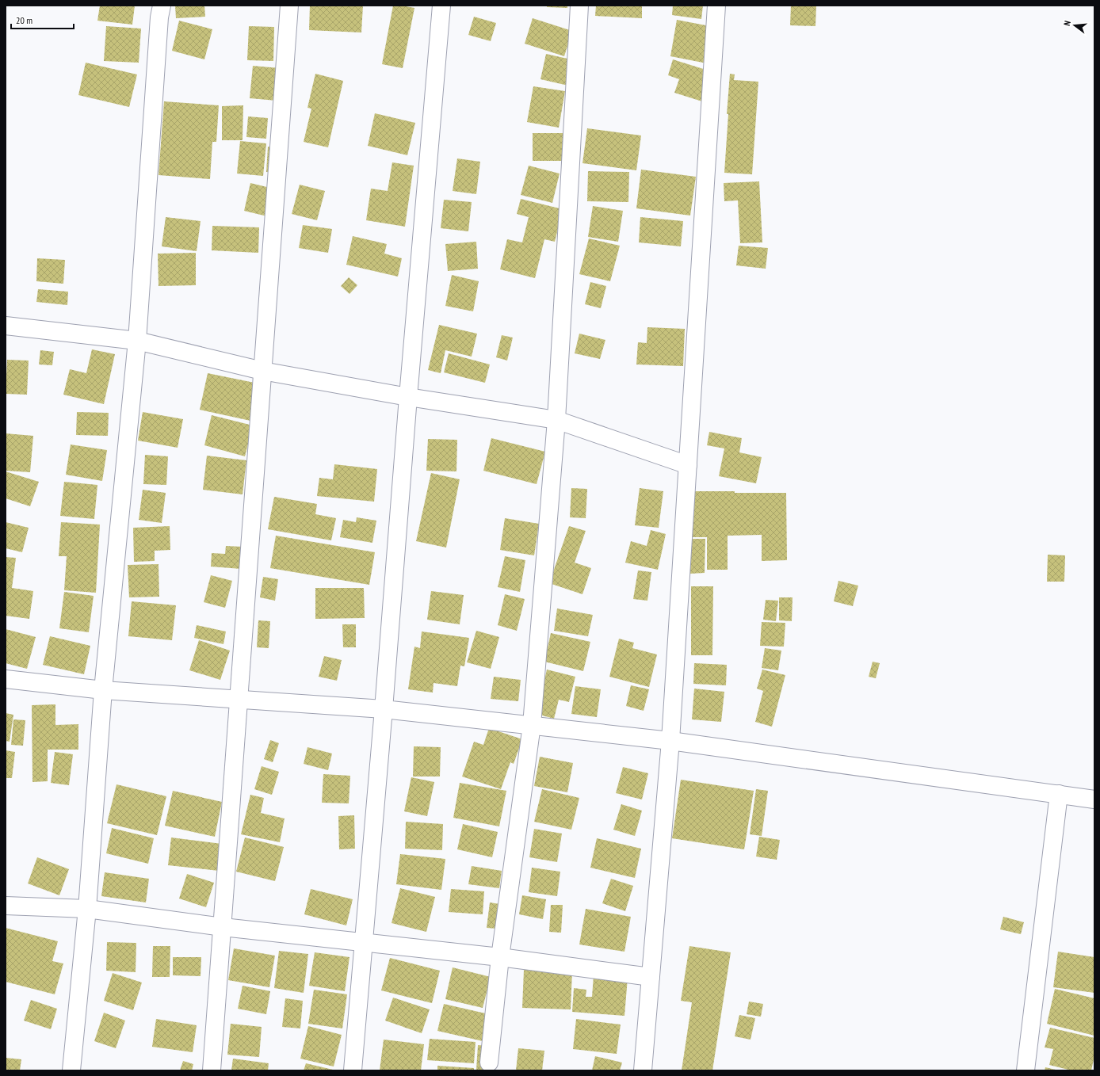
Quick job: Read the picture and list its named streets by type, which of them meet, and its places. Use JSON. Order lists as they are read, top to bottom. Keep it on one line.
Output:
{"scale_bar":"20 m","north":"left"}
